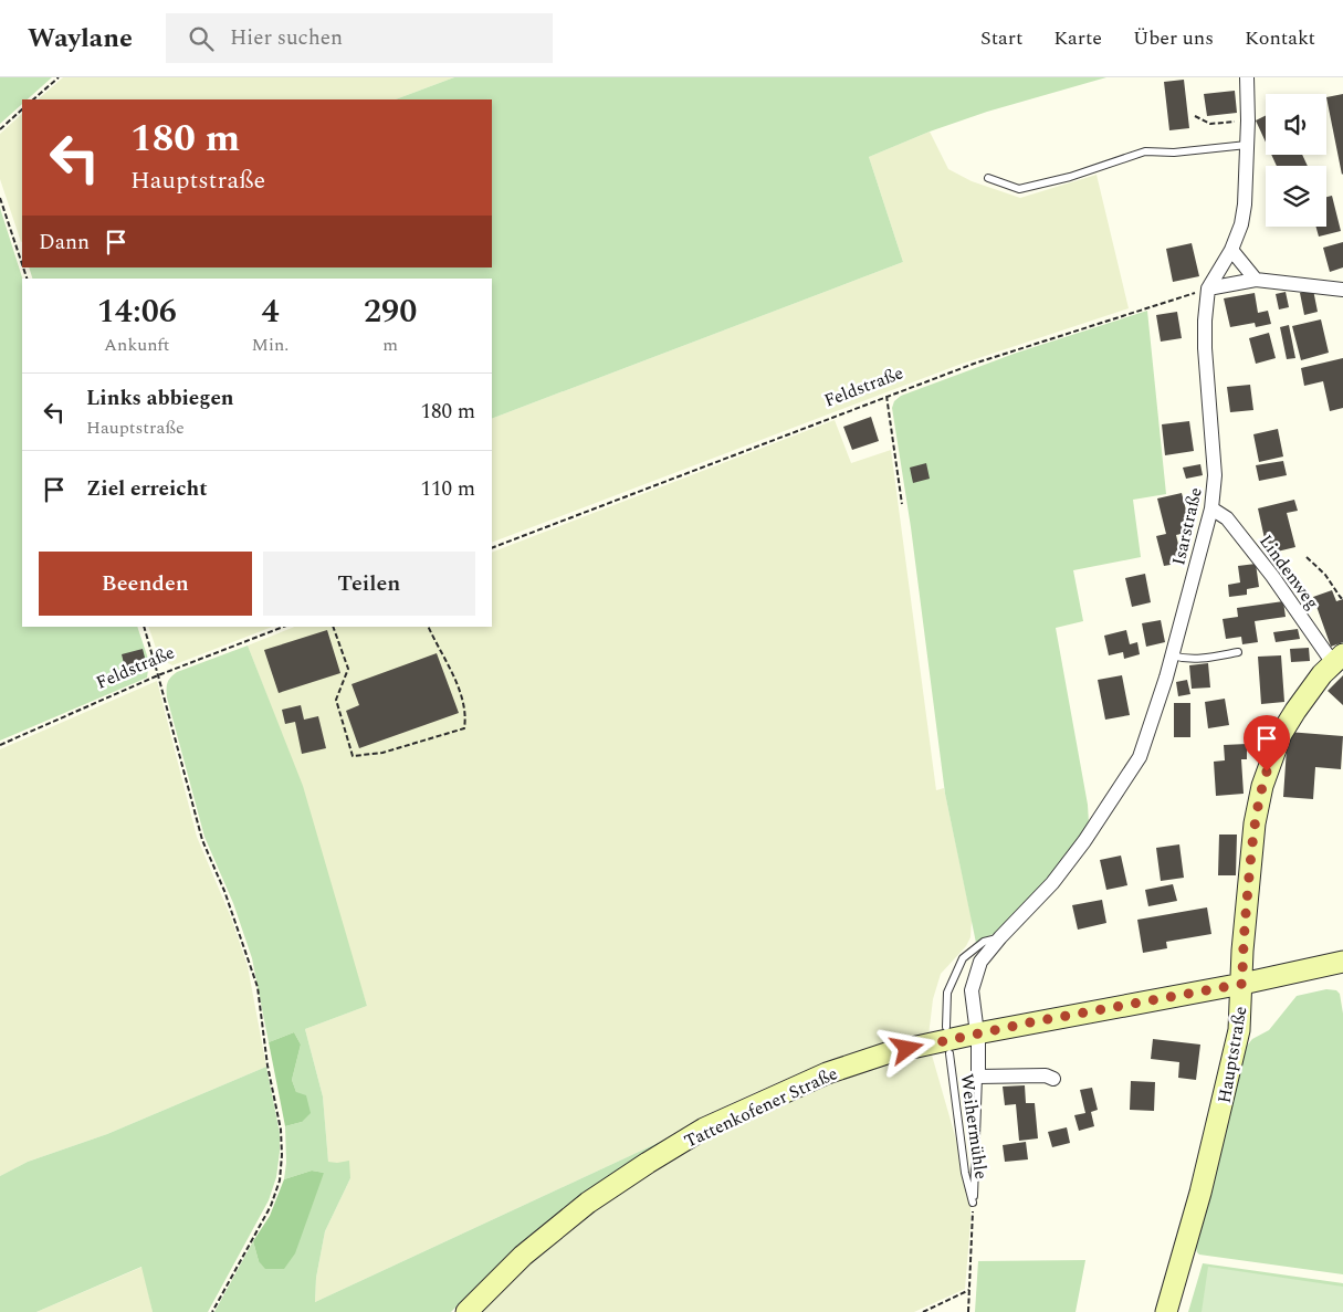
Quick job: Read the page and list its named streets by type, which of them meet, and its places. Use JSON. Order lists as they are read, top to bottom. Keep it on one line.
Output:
{"streets":{"main road":["Hauptstraße","Tattenkofener Straße"],"street":["Isarstraße","Lindenweg"],"lane":["Weihermühle"],"path":["Feldstraße"]},"crossings":[["Feldstraße","Isarstraße"],["Isarstraße","Lindenweg"],["Isarstraße","Tattenkofener Straße"],["Lindenweg","Hauptstraße"],["Hauptstraße","Tattenkofener Straße"]],"page":{"header":"Waylane","search":"Hier suchen","nav":["Start","Karte","Über uns","Kontakt"],"turn":["180 m","Hauptstraße"],"then":"Dann","eta":["14:06","Ankunft","4","Min.","290","m"],"list":[{"name":"Links abbiegen","note":"Hauptstraße","value":"180 m"},{"name":"Ziel erreicht","value":"110 m"}],"buttons":["Beenden","Teilen"]}}
